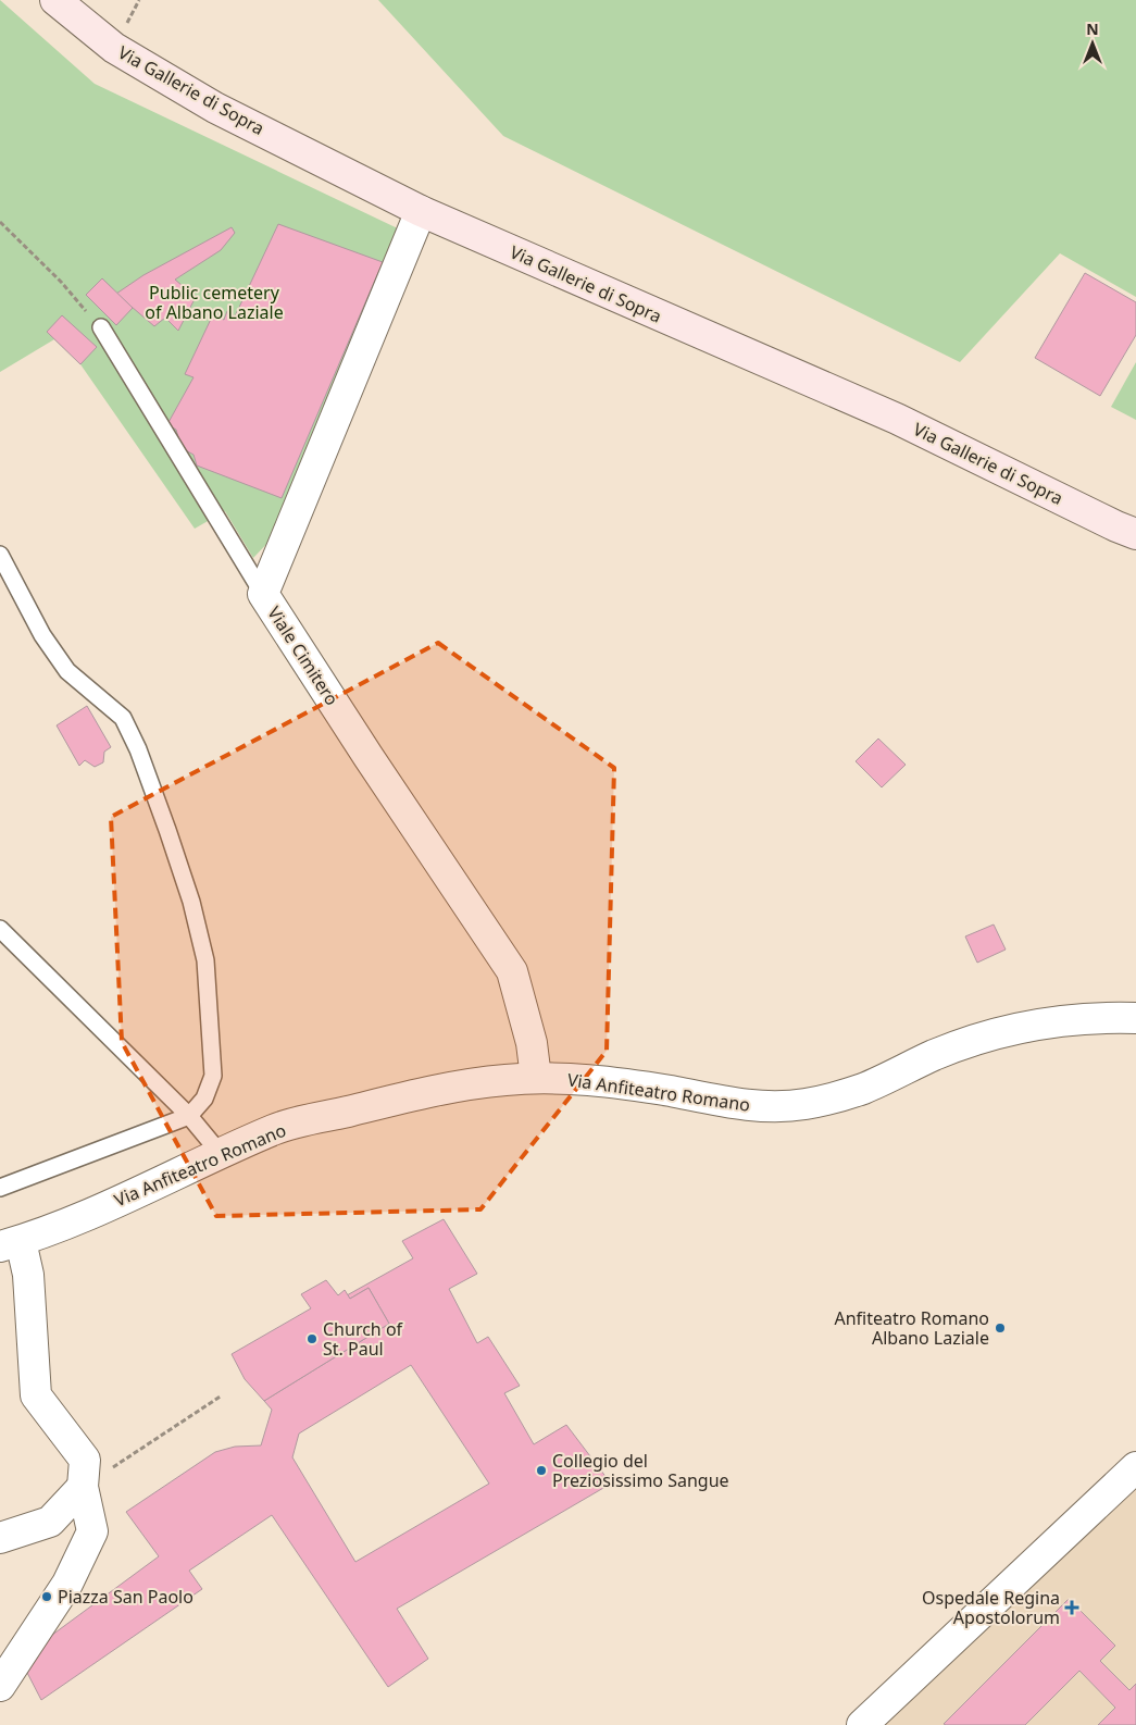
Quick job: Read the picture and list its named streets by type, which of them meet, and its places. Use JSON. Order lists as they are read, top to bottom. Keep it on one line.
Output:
{"streets":{"street":["Via Gallerie di Sopra","Viale Cimitero","Via Anfiteatro Romano"]},"crossings":[["Via Gallerie di Sopra","Viale Cimitero"],["Viale Cimitero","Via Anfiteatro Romano"]],"parks":["Public cemetery of Albano Laziale"],"places":{"other":["Anfiteatro Romano Albano Laziale","Church of St. Paul","Collegio del Preziosissimo Sangue","Piazza San Paolo"],"health":["Ospedale Regina Apostolorum"]},"north":"top"}
